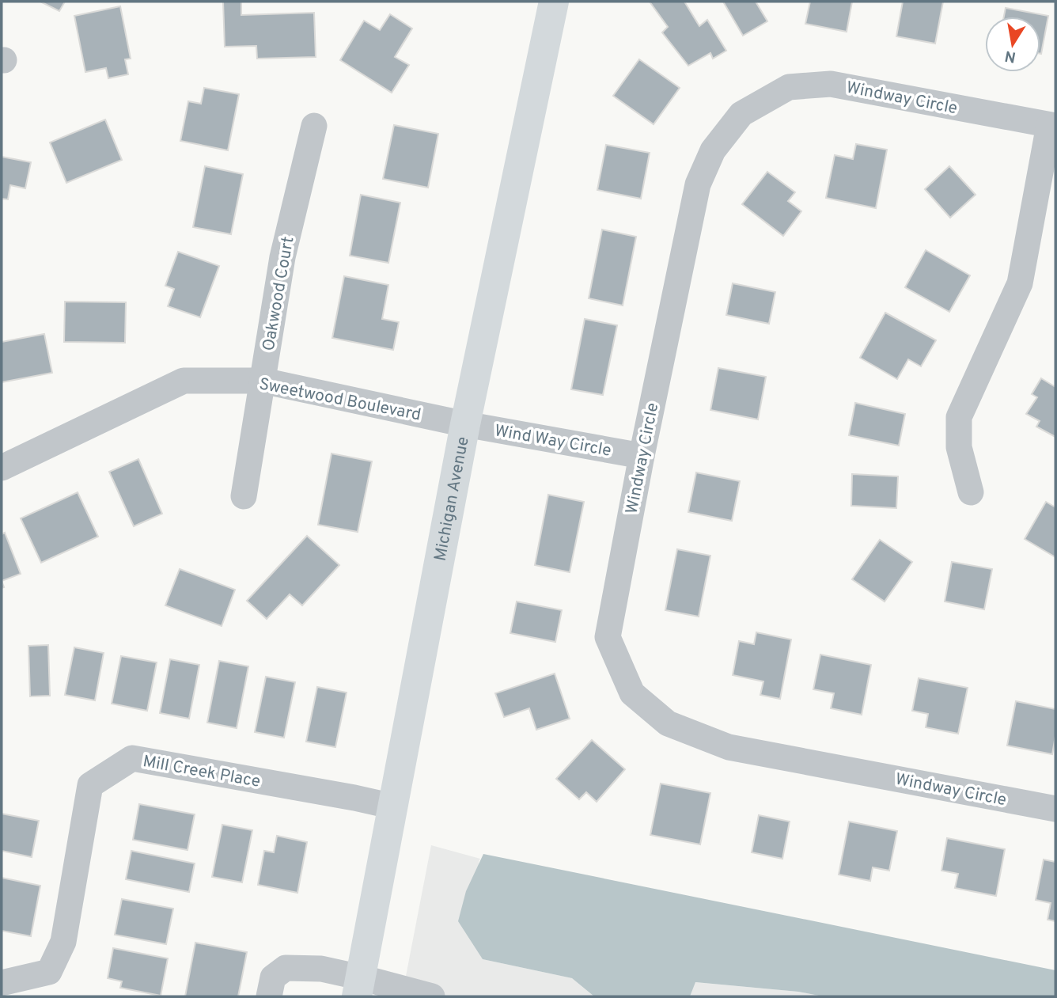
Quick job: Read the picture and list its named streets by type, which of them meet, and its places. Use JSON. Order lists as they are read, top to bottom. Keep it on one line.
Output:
{"streets":{"main road":["Michigan Avenue"],"street":["Windway Circle","Oakwood Court","Sweetwood Boulevard","Wind Way Circle","Mill Creek Place"]},"crossings":[["Windway Circle","Wind Way Circle"],["Oakwood Court","Sweetwood Boulevard"],["Sweetwood Boulevard","Wind Way Circle"],["Sweetwood Boulevard","Michigan Avenue"],["Wind Way Circle","Michigan Avenue"],["Michigan Avenue","Mill Creek Place"]],"north":"bottom"}
